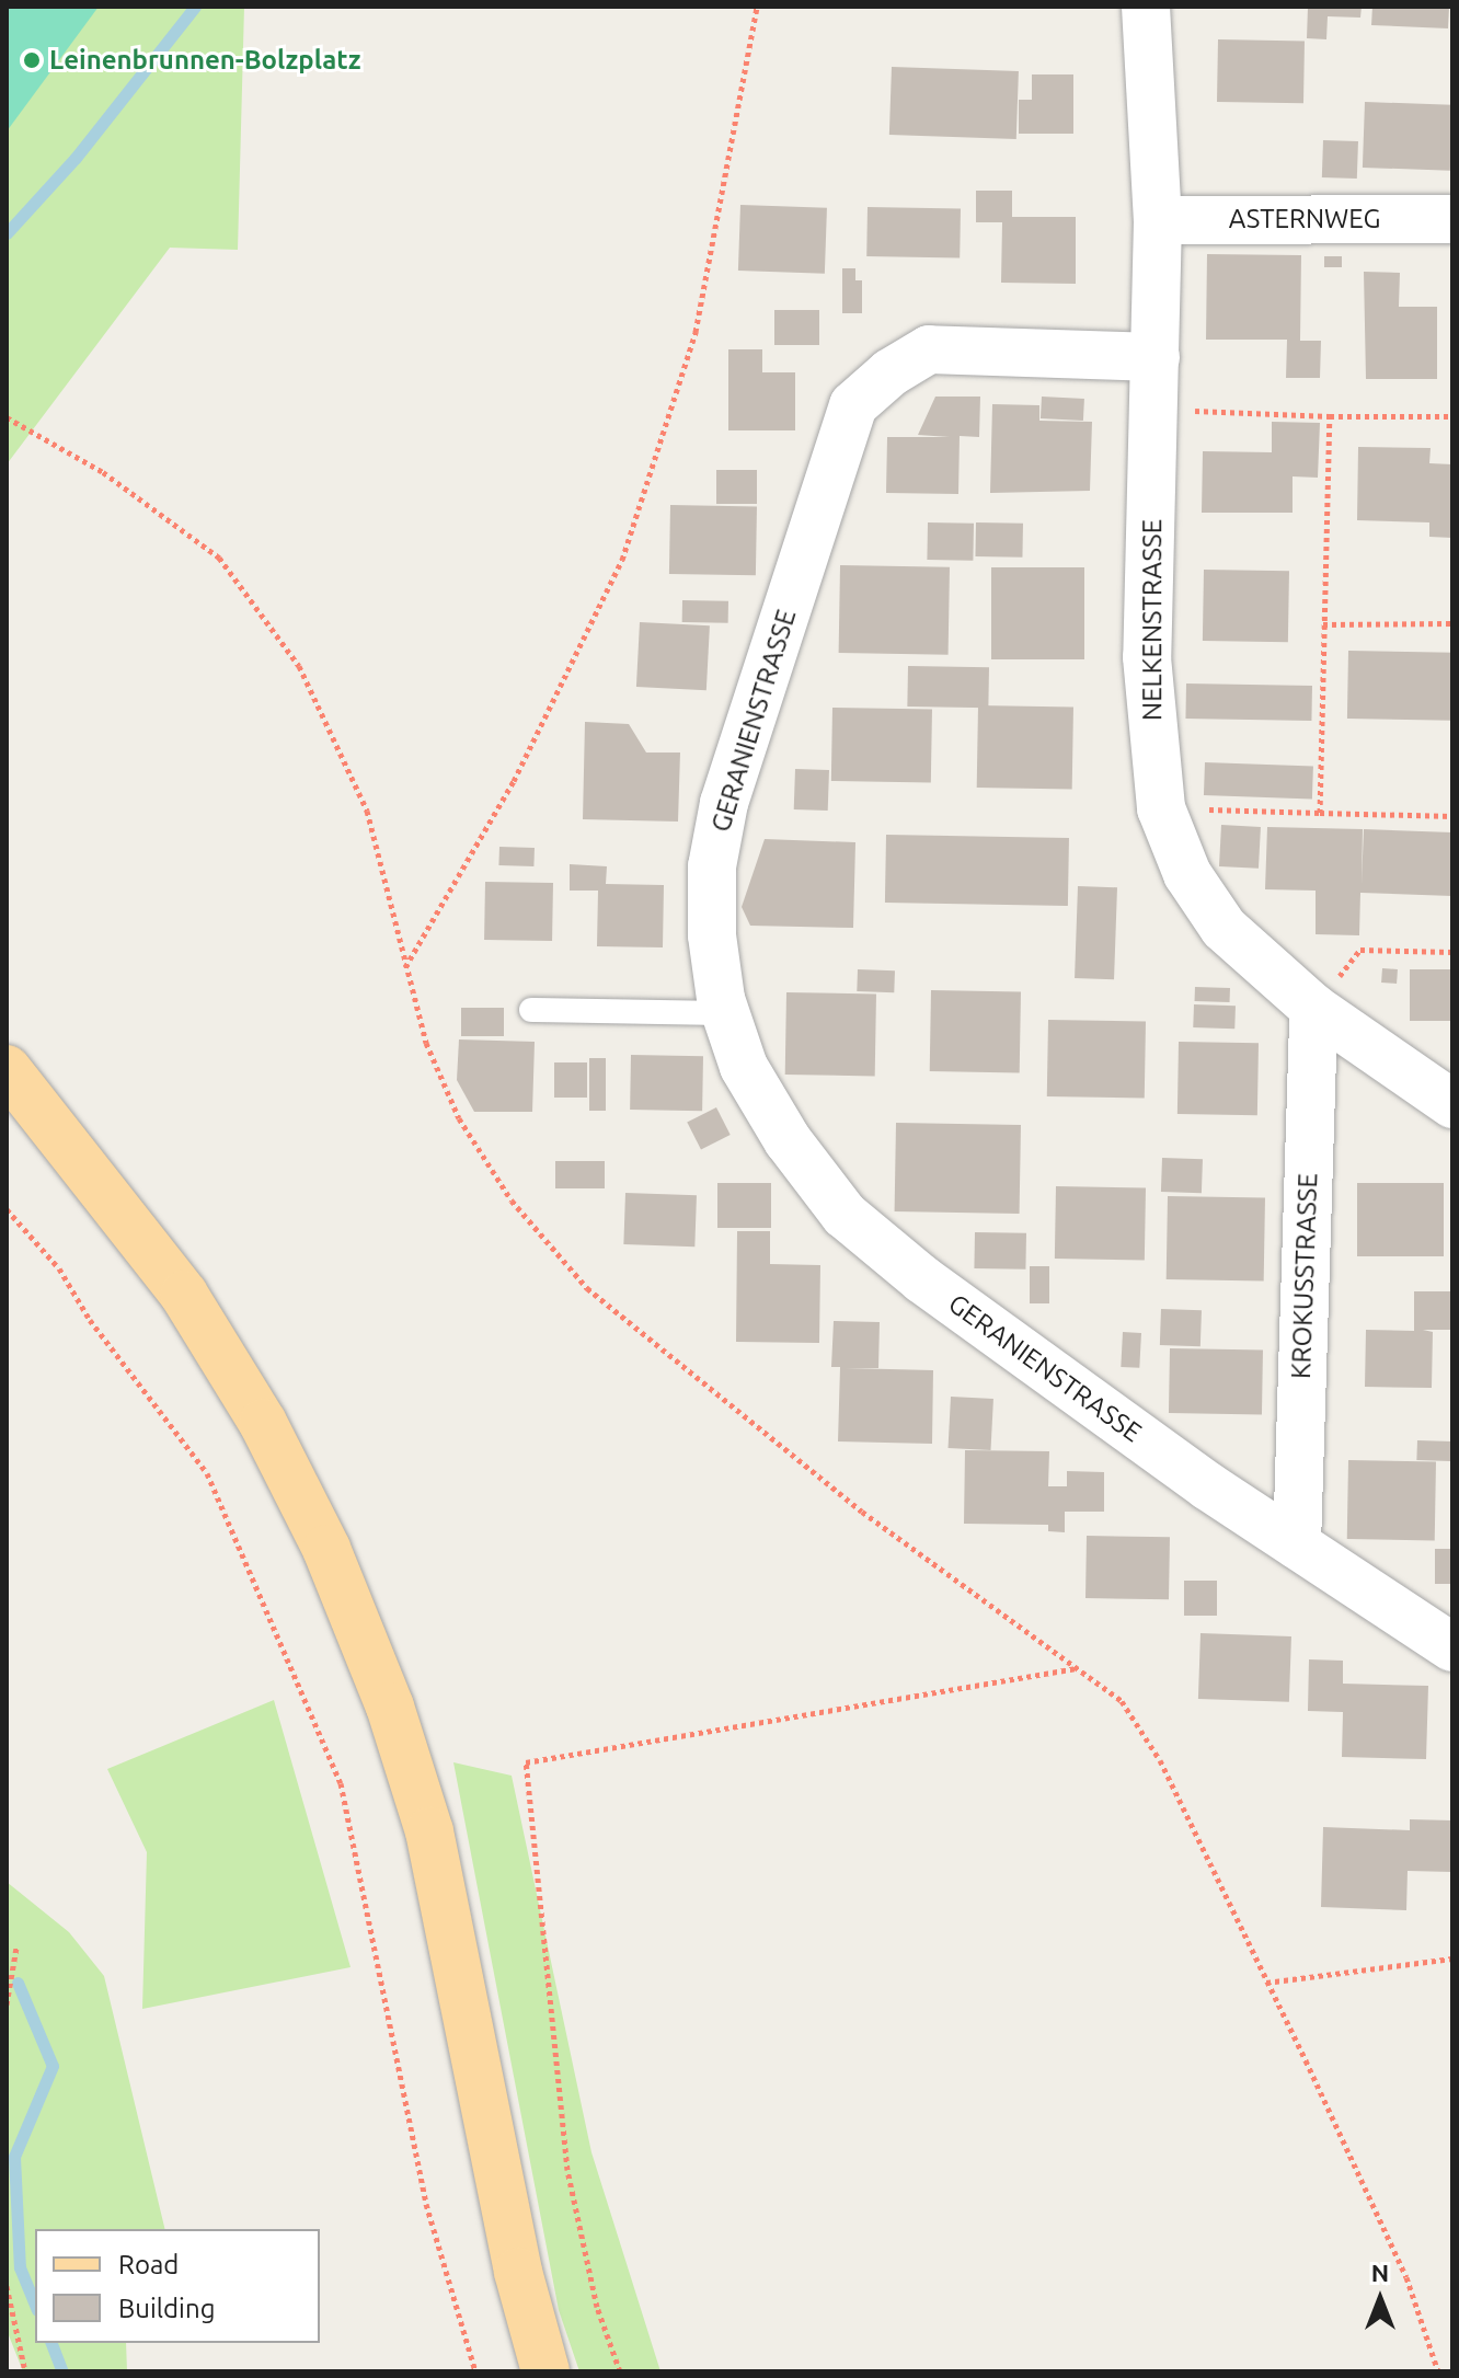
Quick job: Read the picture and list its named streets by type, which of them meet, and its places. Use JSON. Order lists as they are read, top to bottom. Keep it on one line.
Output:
{"streets":{"street":["ASTERNWEG","NELKENSTRASSE","GERANIENSTRASSE","KROKUSSTRASSE"]},"crossings":[["ASTERNWEG","NELKENSTRASSE"],["NELKENSTRASSE","GERANIENSTRASSE"],["NELKENSTRASSE","KROKUSSTRASSE"],["GERANIENSTRASSE","KROKUSSTRASSE"]],"places":["Leinenbrunnen-Bolzplatz"],"legend":["Road","Building"],"north":"top"}
